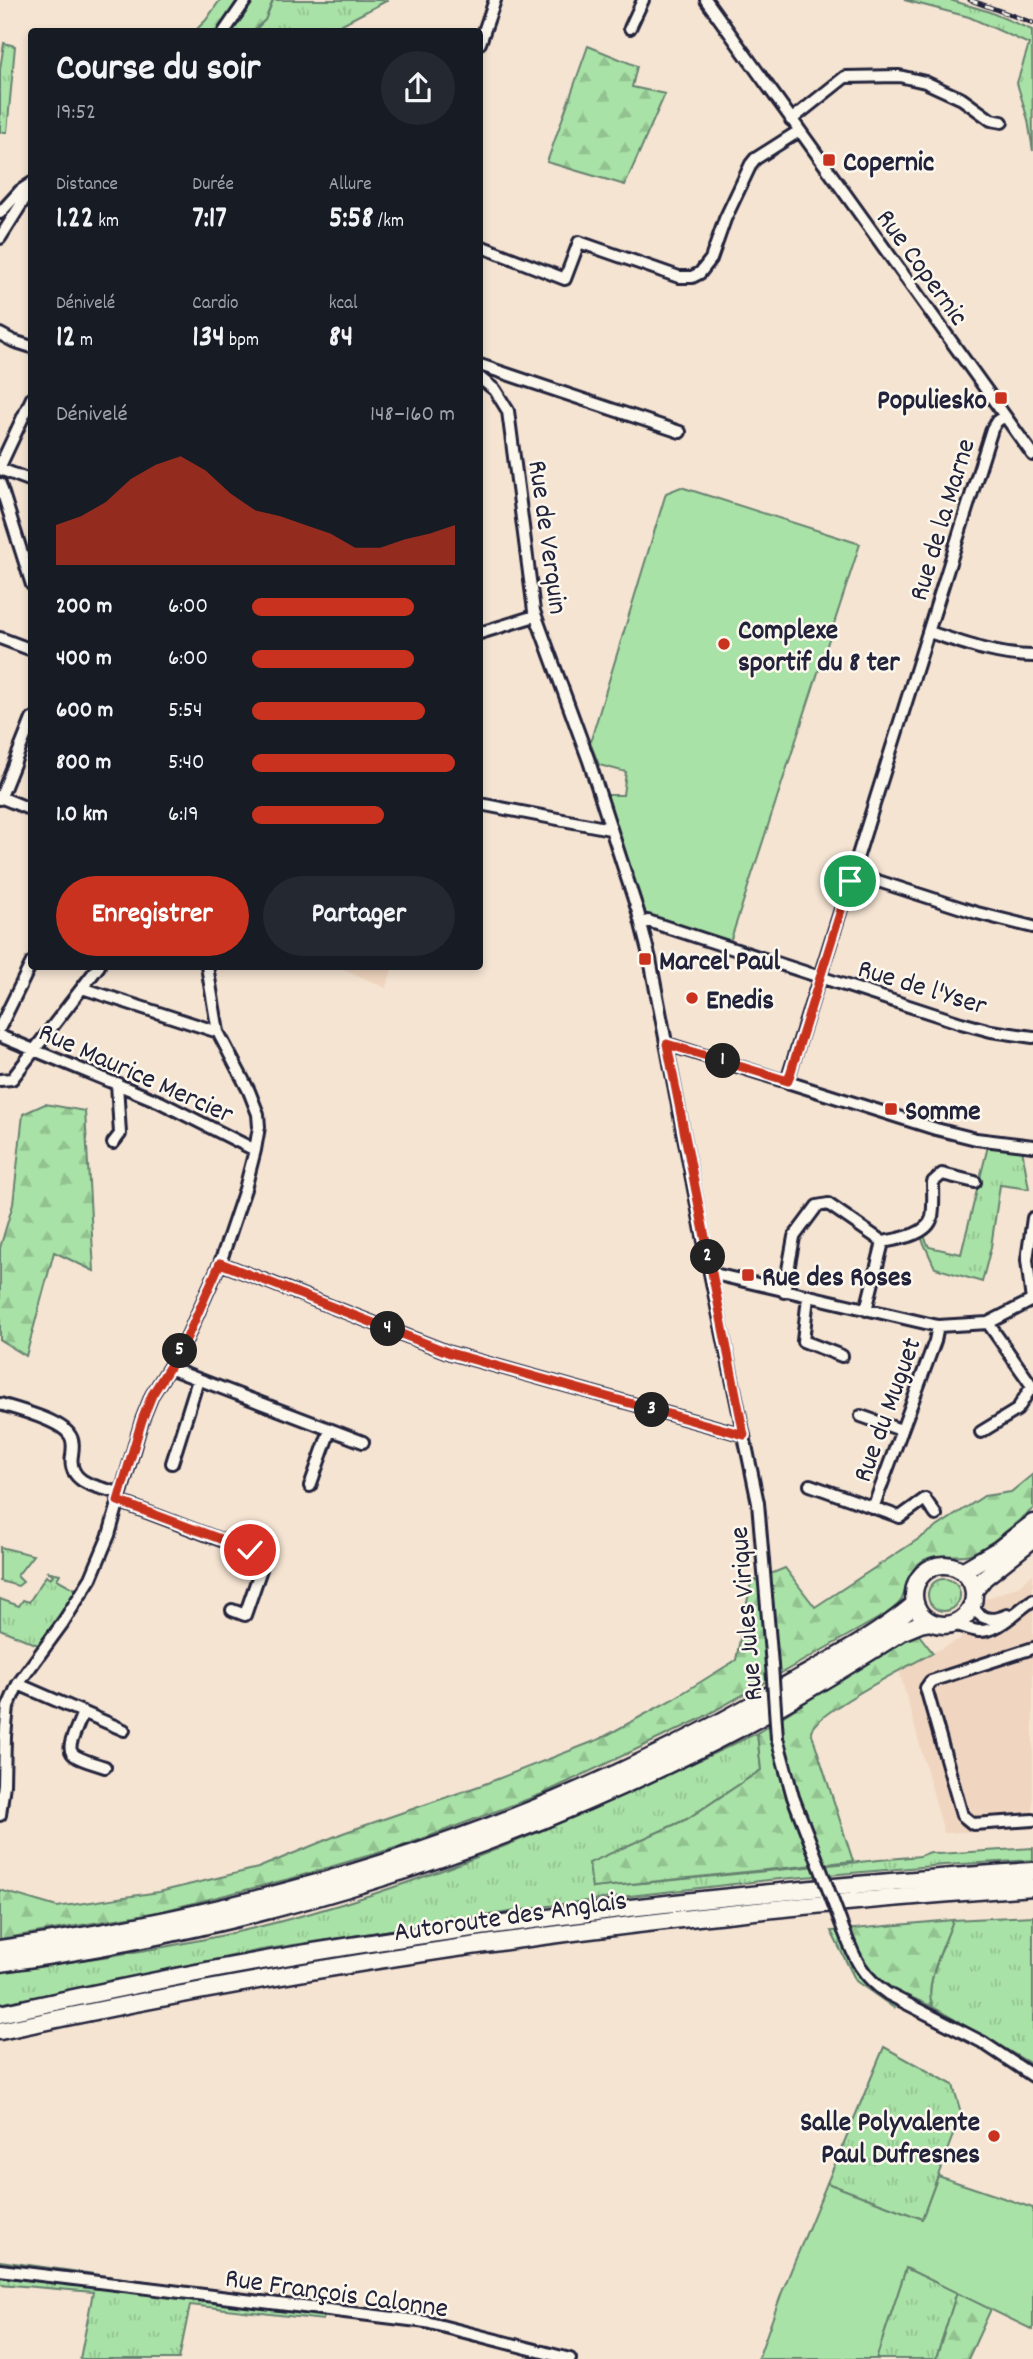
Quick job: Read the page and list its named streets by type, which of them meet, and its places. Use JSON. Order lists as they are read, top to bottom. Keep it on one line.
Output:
{"streets":{"highway":["Autoroute des Anglais"],"street":["Rue Copernic","Rue de la Marne","Rue de Verquin","Rue de l'Yser","Rue Maurice Mercier","Rue du Muguet","Rue Jules Virique","Rue François Calonne"]},"crossings":[["Rue Copernic","Rue de la Marne"],["Rue de la Marne","Rue de l'Yser"],["Rue de Verquin","Rue de l'Yser"],["Rue de Verquin","Rue Jules Virique"],["Rue de l'Yser","Rue Jules Virique"]],"places":{"transit":["Copernic","Populiesko","Marcel Paul","Somme","Rue des Roses"],"other":["Complexe sportif du 8 ter","Enedis","Salle Polyvalente Paul Dufresnes"]},"page":{"heading":["Course du soir","19:52"],"stats":[["Distance","1.22 km"],["Durée","7:17"],["Allure","5:58 /km"],["Dénivelé","12 m"],["Cardio","134 bpm"],["kcal","84"]],"chart":["Dénivelé","148–160 m"],"list":[{"name":"200 m","note":"6:00"},{"name":"400 m","note":"6:00"},{"name":"600 m","note":"5:54"},{"name":"800 m","note":"5:40"},{"name":"1.0 km","note":"6:19"}],"buttons":["Enregistrer","Partager"],"pins":["1","2","4","5","3"]}}
